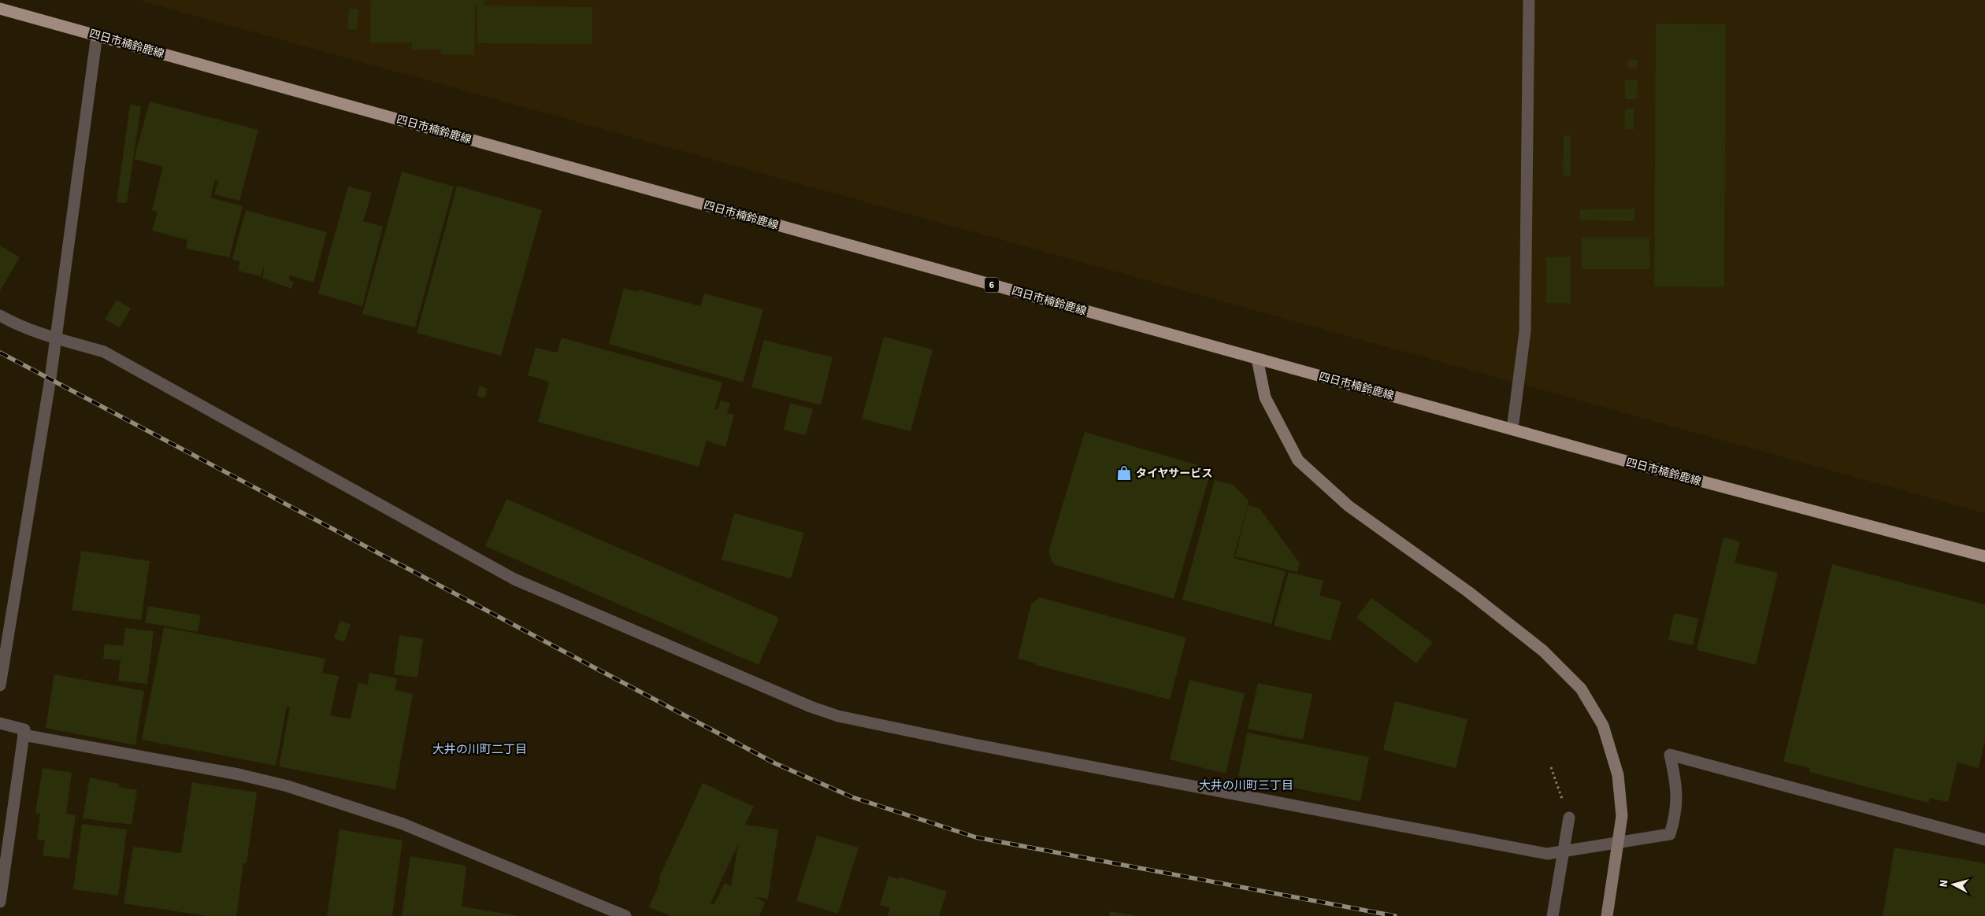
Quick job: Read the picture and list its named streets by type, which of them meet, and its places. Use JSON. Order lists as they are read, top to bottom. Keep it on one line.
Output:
{"streets":{"main road":["四日市楠鈴鹿線","6"]},"districts":["大井の川町二丁目","大井の川町三丁目"],"places":{"shop":["タイヤサービス"]},"north":"left"}
